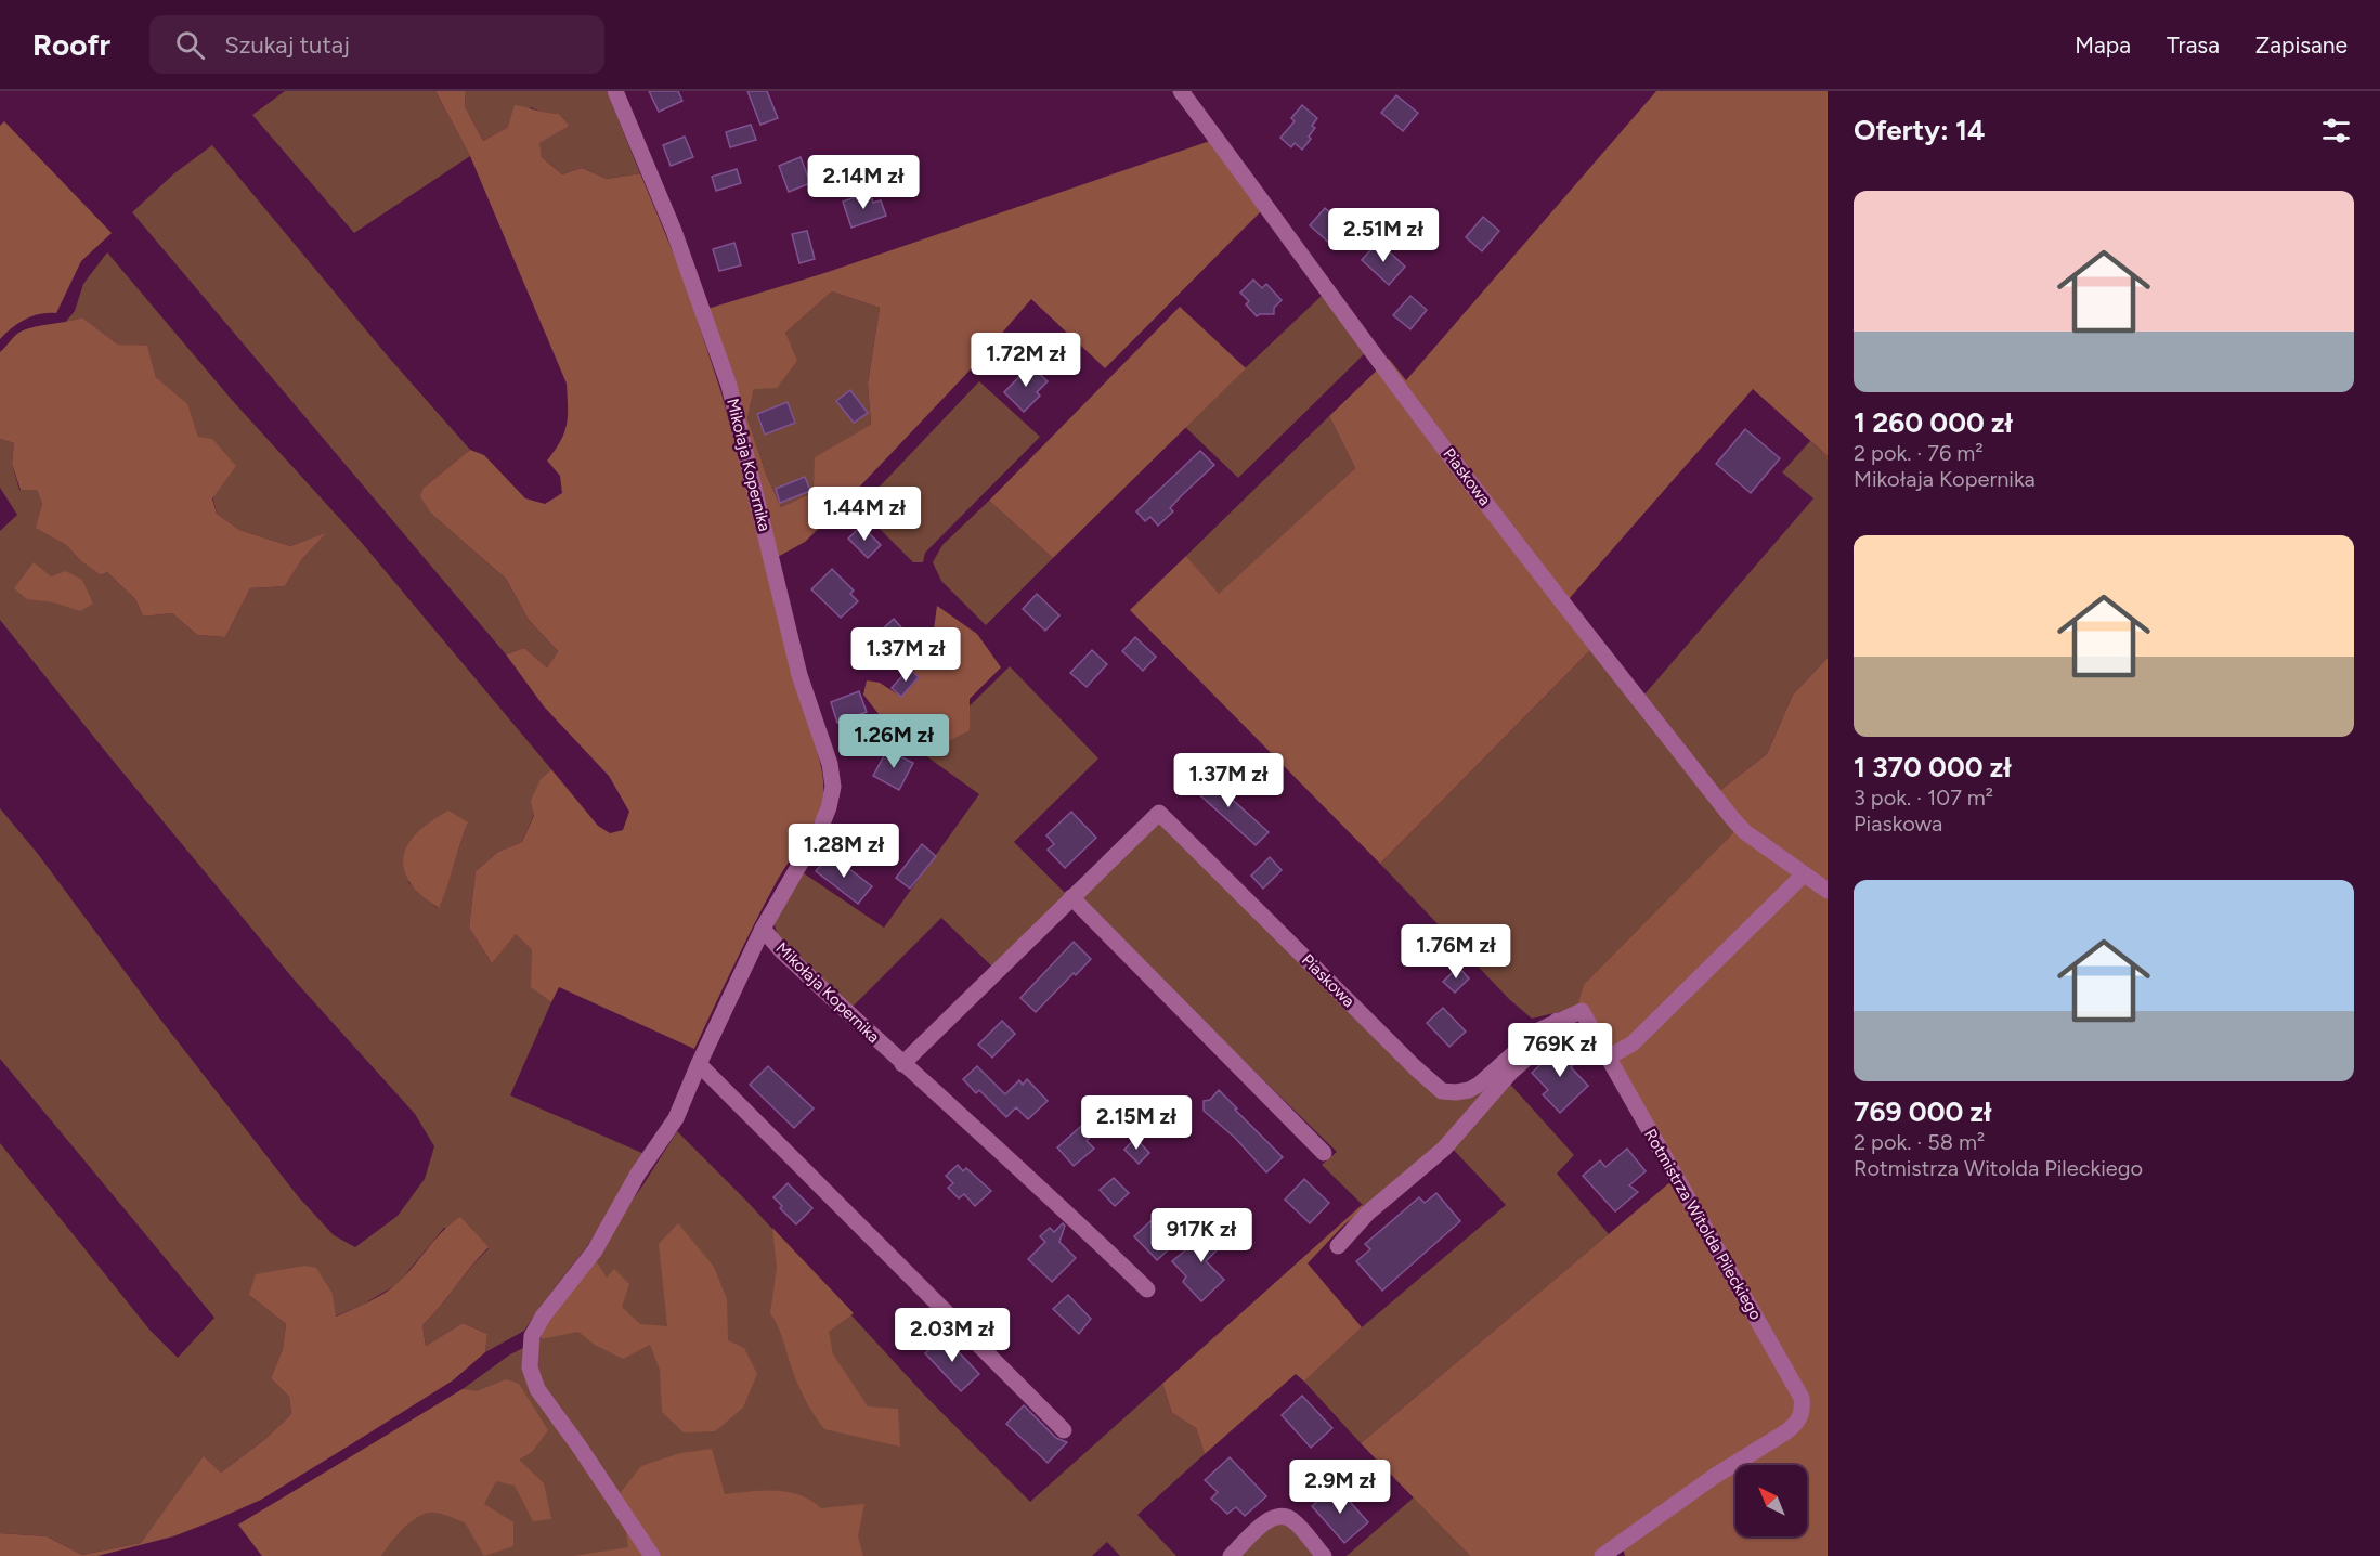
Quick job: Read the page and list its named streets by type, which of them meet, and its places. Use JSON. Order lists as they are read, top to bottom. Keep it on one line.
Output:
{"streets":{"street":["Mikołaja Kopernika","Piaskowa","Rotmistrza Witolda Pileckiego"]},"crossings":[["Piaskowa","Rotmistrza Witolda Pileckiego"]],"north":"top left","page":{"header":"Roofr","search":"Szukaj tutaj","nav":["Mapa","Trasa","Zapisane"],"heading":"Oferty: 14","price":["2.14M zł","2.51M zł","1.72M zł","1.44M zł","1.37M zł","1.26M zł","1.37M zł","1.28M zł","1.76M zł","769K zł","2.15M zł","917K zł","2.03M zł","2.9M zł"],"list":[{"name":"1 260 000 zł","note":"2 pok. · 76 m² · Mikołaja Kopernika"},{"name":"1 370 000 zł","note":"3 pok. · 107 m² · Piaskowa"},{"name":"769 000 zł","note":"2 pok. · 58 m² · Rotmistrza Witolda Pileckiego"}]}}
